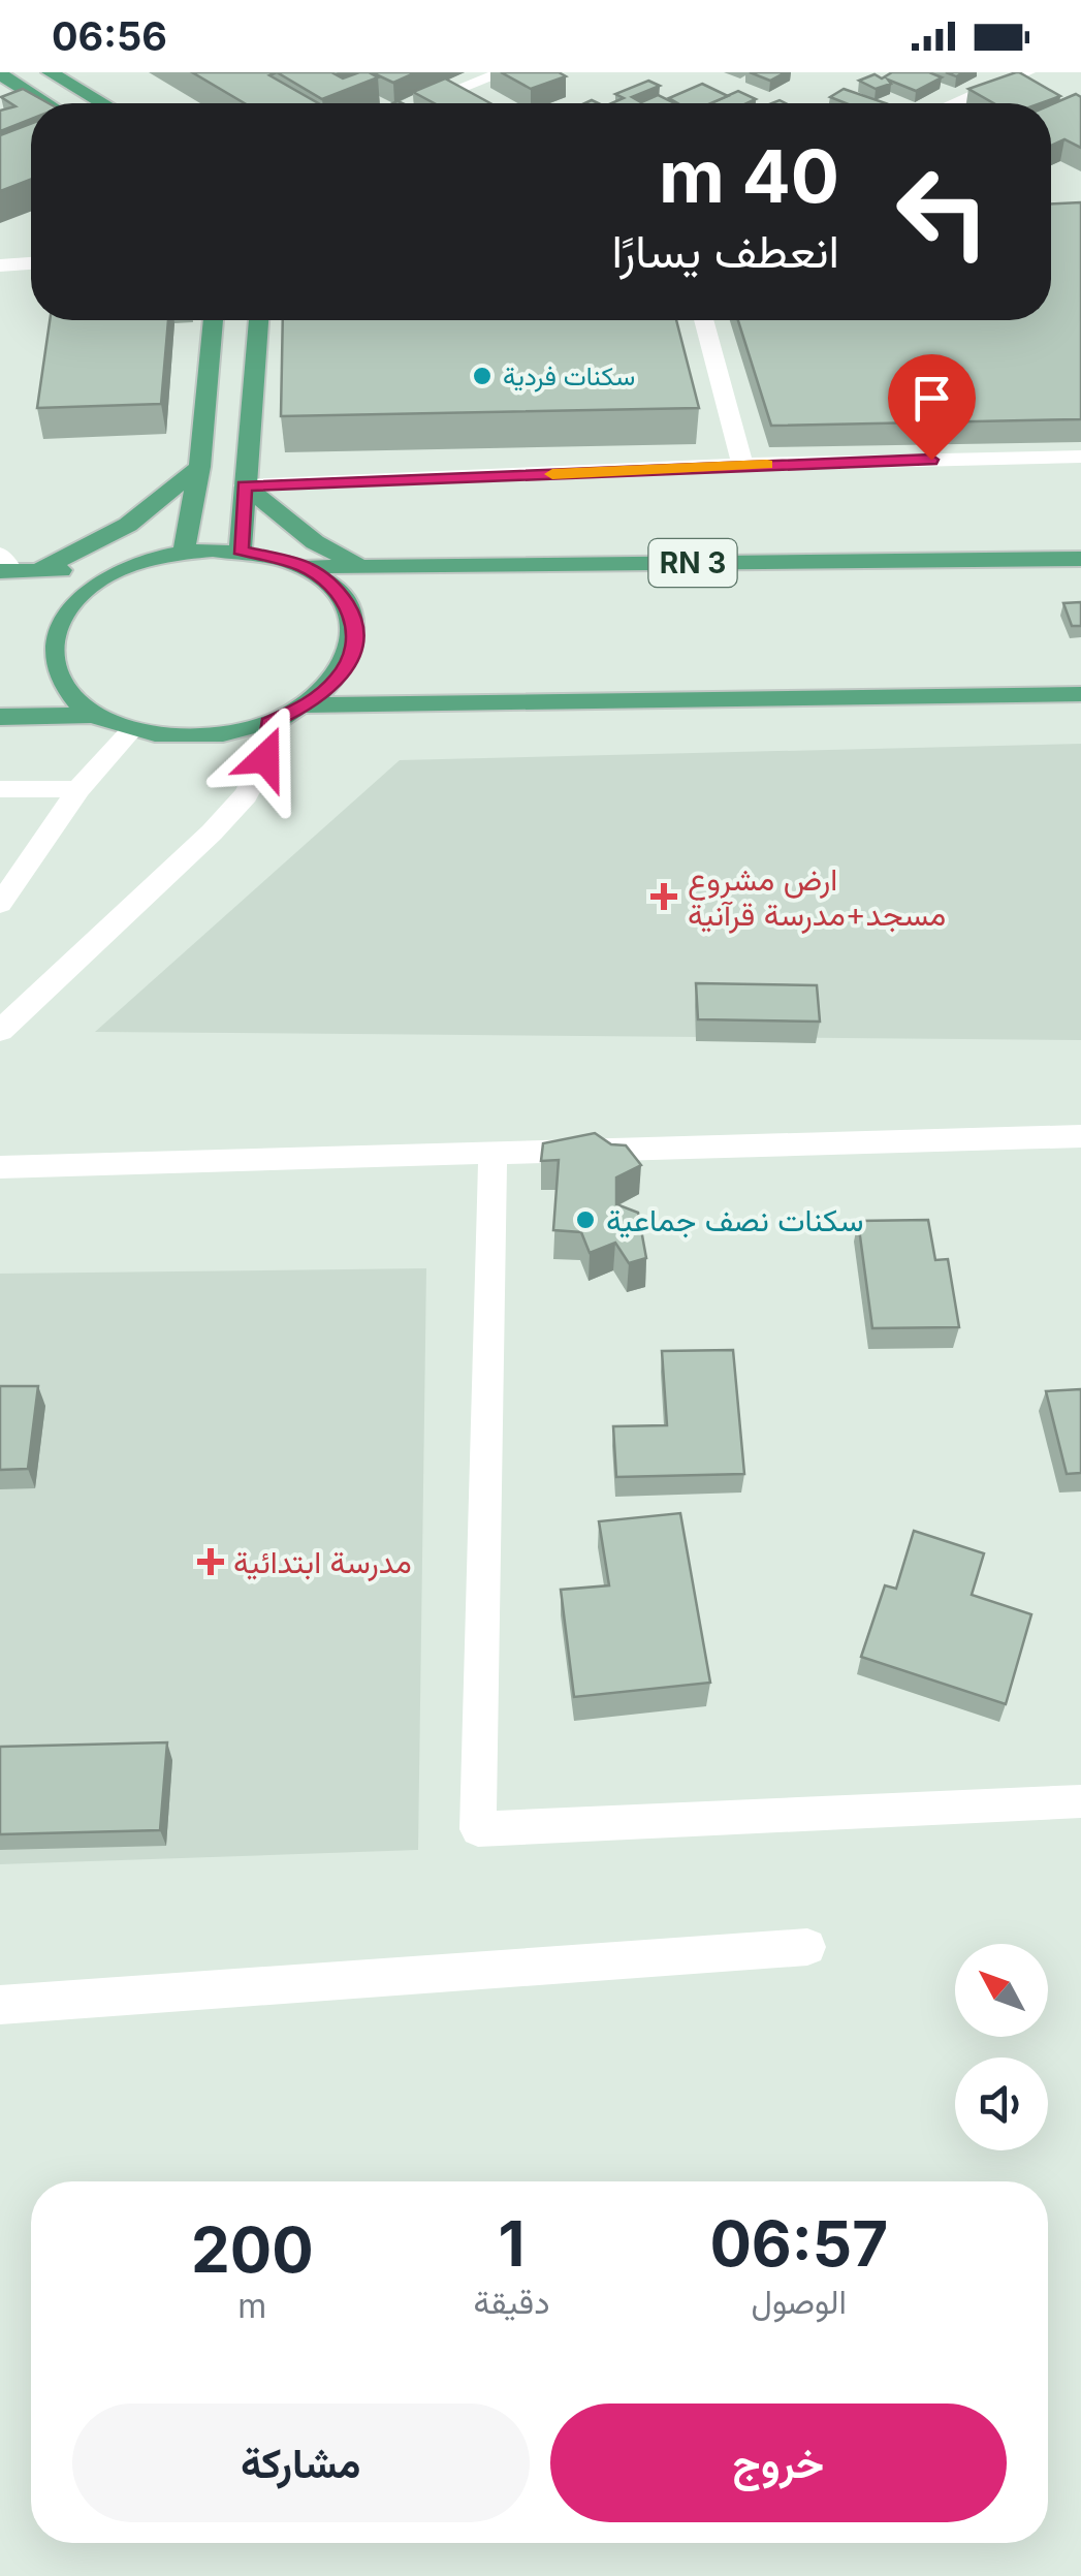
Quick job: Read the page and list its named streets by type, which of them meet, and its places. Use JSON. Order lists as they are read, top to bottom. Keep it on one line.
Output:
{"streets":{"main road":["RN 3"]},"places":{"other":["سكنات فردية","سكنات نصف جماعية"],"health":["ارض مشروع مسجد+مدرسة قرآنية","مدرسة ابتدائية"]},"north":"top left","page":{"status":"06:56","turn":["40 m","انعطف يسارًا"],"eta":["06:57","الوصول","1","دقيقة","200","m"],"buttons":["خروج","مشاركة"]}}
